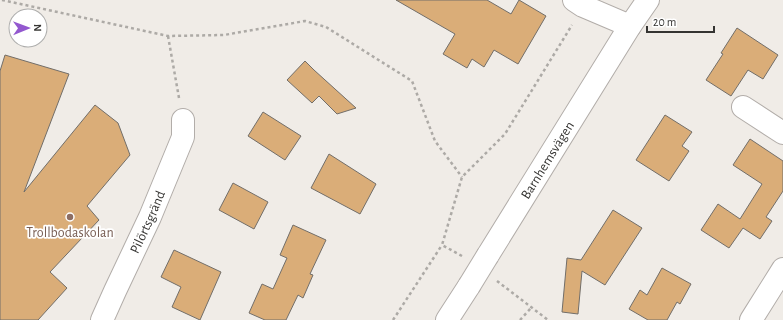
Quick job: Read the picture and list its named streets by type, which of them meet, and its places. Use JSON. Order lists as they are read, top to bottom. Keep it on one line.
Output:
{"streets":{"street":["Barnhemsvägen","Pilörtsgränd"]},"places":["Trollbodaskolan"],"scale_bar":"20 m","north":"right"}
